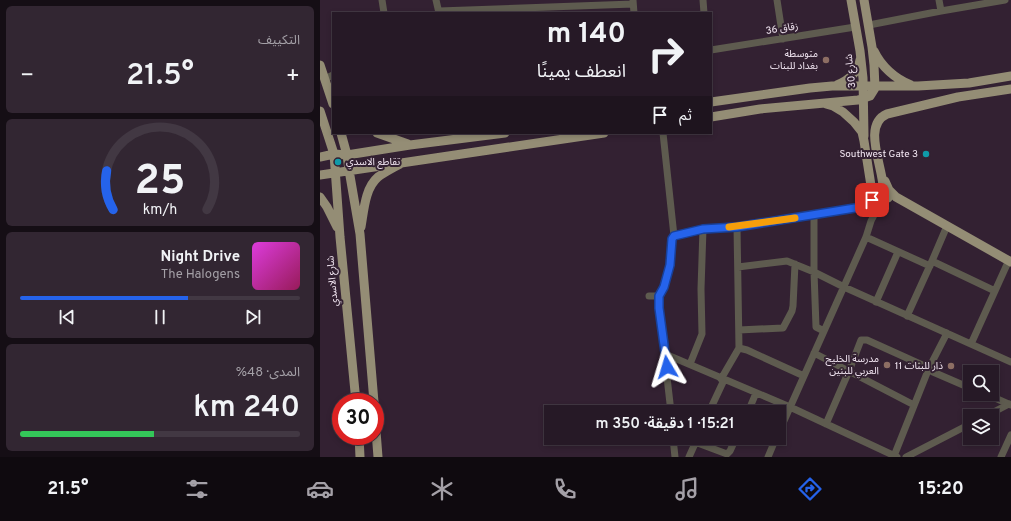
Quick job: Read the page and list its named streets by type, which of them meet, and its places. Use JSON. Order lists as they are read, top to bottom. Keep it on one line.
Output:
{"streets":{"main road":["شارع 30","شارع الاسدي"],"street":["زقاق 36"]},"crossings":[["زقاق 36","شارع 30"]],"places":["متوسطة بغداد للبنات","Southwest Gate 3","تقاطع الاسدي","مدرسة الخليج العربي للبنين","11 ذار للبنات"],"page":{"tile":["التكييف",["المدى · 48%","240 km"]],"turn":["140 m","انعطف يمينًا"],"heat":["−","21.5°","+"],"then":"ثم","song":["Night Drive","The Halogens"],"limit":"30","trip":"15:21 · 1 دقيقة · 350 m","tabs":["15:20","21.5°"],"gauge":["25","km/h"]}}
